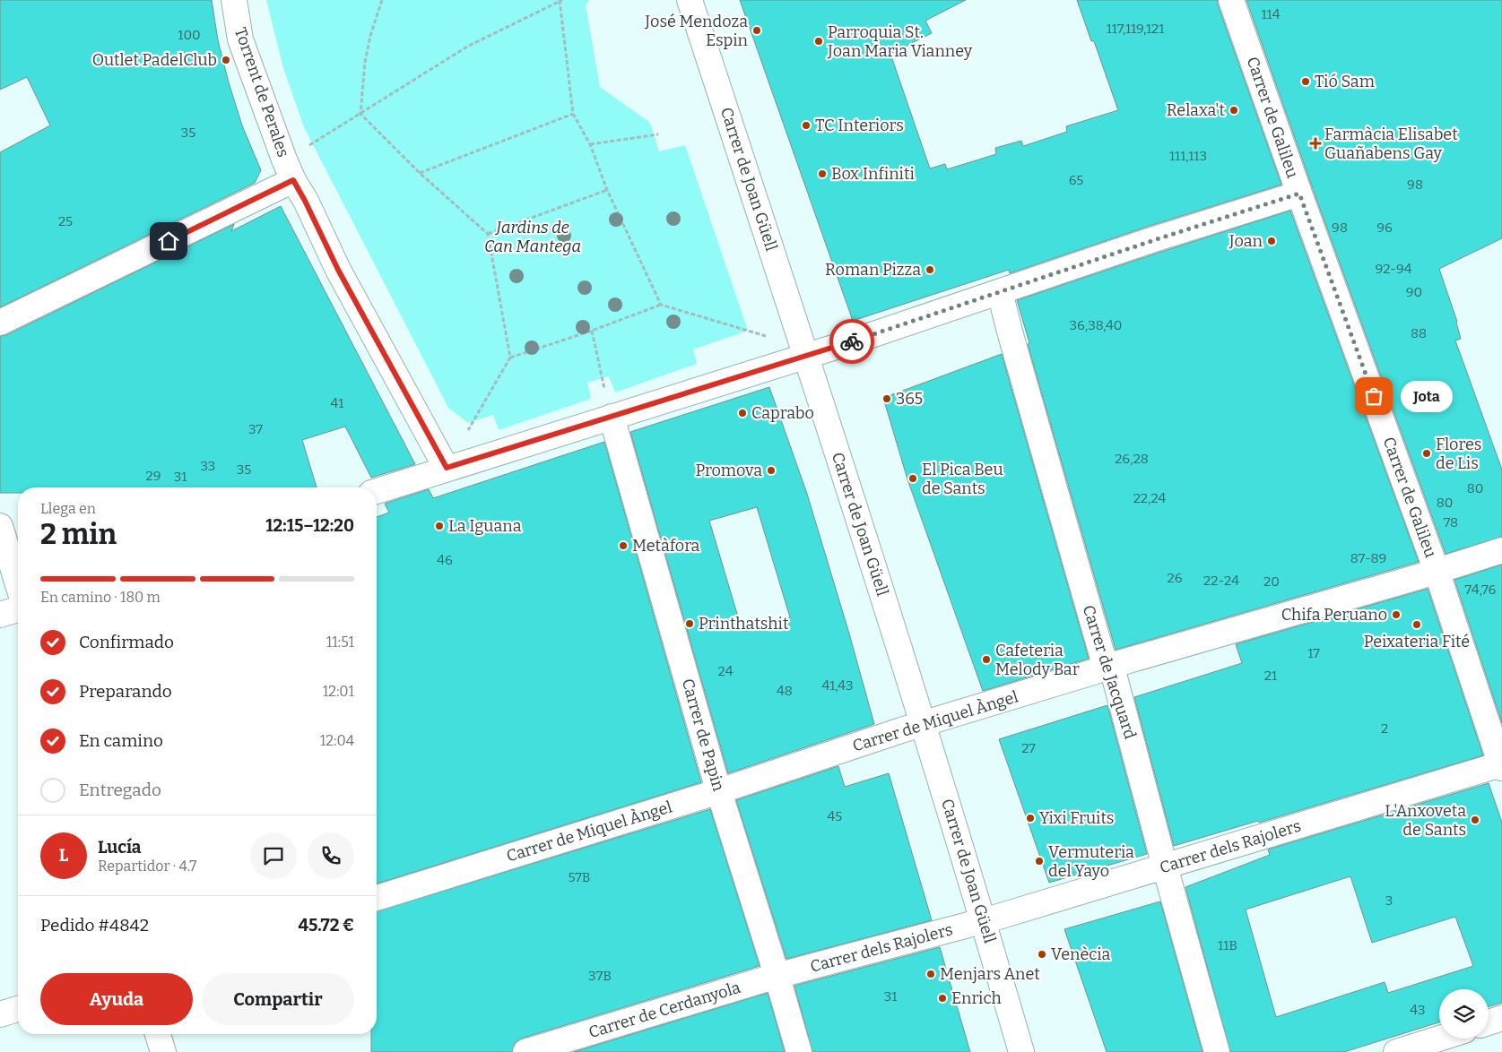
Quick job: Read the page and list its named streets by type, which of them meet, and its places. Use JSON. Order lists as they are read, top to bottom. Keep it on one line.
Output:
{"streets":{"street":["Torrent de Perales","Carrer de Galileu","Carrer de Joan Güell","Carrer de Jacquard","Carrer de Miquel Àngel","Carrer de Papin","Carrer dels Rajolers","Carrer de Cerdanyola"]},"crossings":[["Carrer de Galileu","Carrer de Miquel Àngel"],["Carrer de Galileu","Carrer dels Rajolers"],["Carrer de Joan Güell","Carrer de Miquel Àngel"],["Carrer de Joan Güell","Carrer dels Rajolers"],["Carrer de Jacquard","Carrer de Miquel Àngel"],["Carrer de Jacquard","Carrer dels Rajolers"],["Carrer de Miquel Àngel","Carrer de Papin"],["Carrer de Papin","Carrer dels Rajolers"],["Carrer de Papin","Carrer de Cerdanyola"],["Carrer dels Rajolers","Carrer de Cerdanyola"]],"parks":["Jardins de Can Mantega"],"places":{"other":["José Mendoza Espin","Parroquia St. Joan Maria Vianney","Outlet PadelClub","Tió Sam","Relaxa't","TC Interiors","Box Infiniti","Joan","Roman Pizza","Jota","365","Caprabo","Flores de Lis","Promova","El Pica Beu de Sants","La Iguana","Metàfora","Chifa Peruano","Printhatshit","Peixateria Fité","Cafeteria Melody Bar","Yixi Fruits","L'Anxoveta de Sants","Vermuteria del Yayo","Venècia","Menjars Anet","Enrich"],"health":["Farmàcia Elisabet Guañabens Gay"]},"house_numbers":["114","117,119,121","100","35","111,113","65","98","25","98","96","92-94","90","36,38,40","88","41","37","26,28","33","35","29","31","80","22,24","80","78","87-89","46","26","22-24","20","74,76","17","24","21","41,43","48","2","27","45","57B","3","11B","37B","31","43"],"page":{"bubble":"Jota","heading":["2 min","Llega en","12:15–12:20"],"panel":["Lucía","Repartidor · 4.7","Pedido #4842","45.72 €"],"bar":"En camino · 180 m","list":[["Confirmado","11:51"],["Preparando","12:01"],["En camino","12:04"],"Entregado"],"round":"L","buttons":["Ayuda","Compartir"]}}
